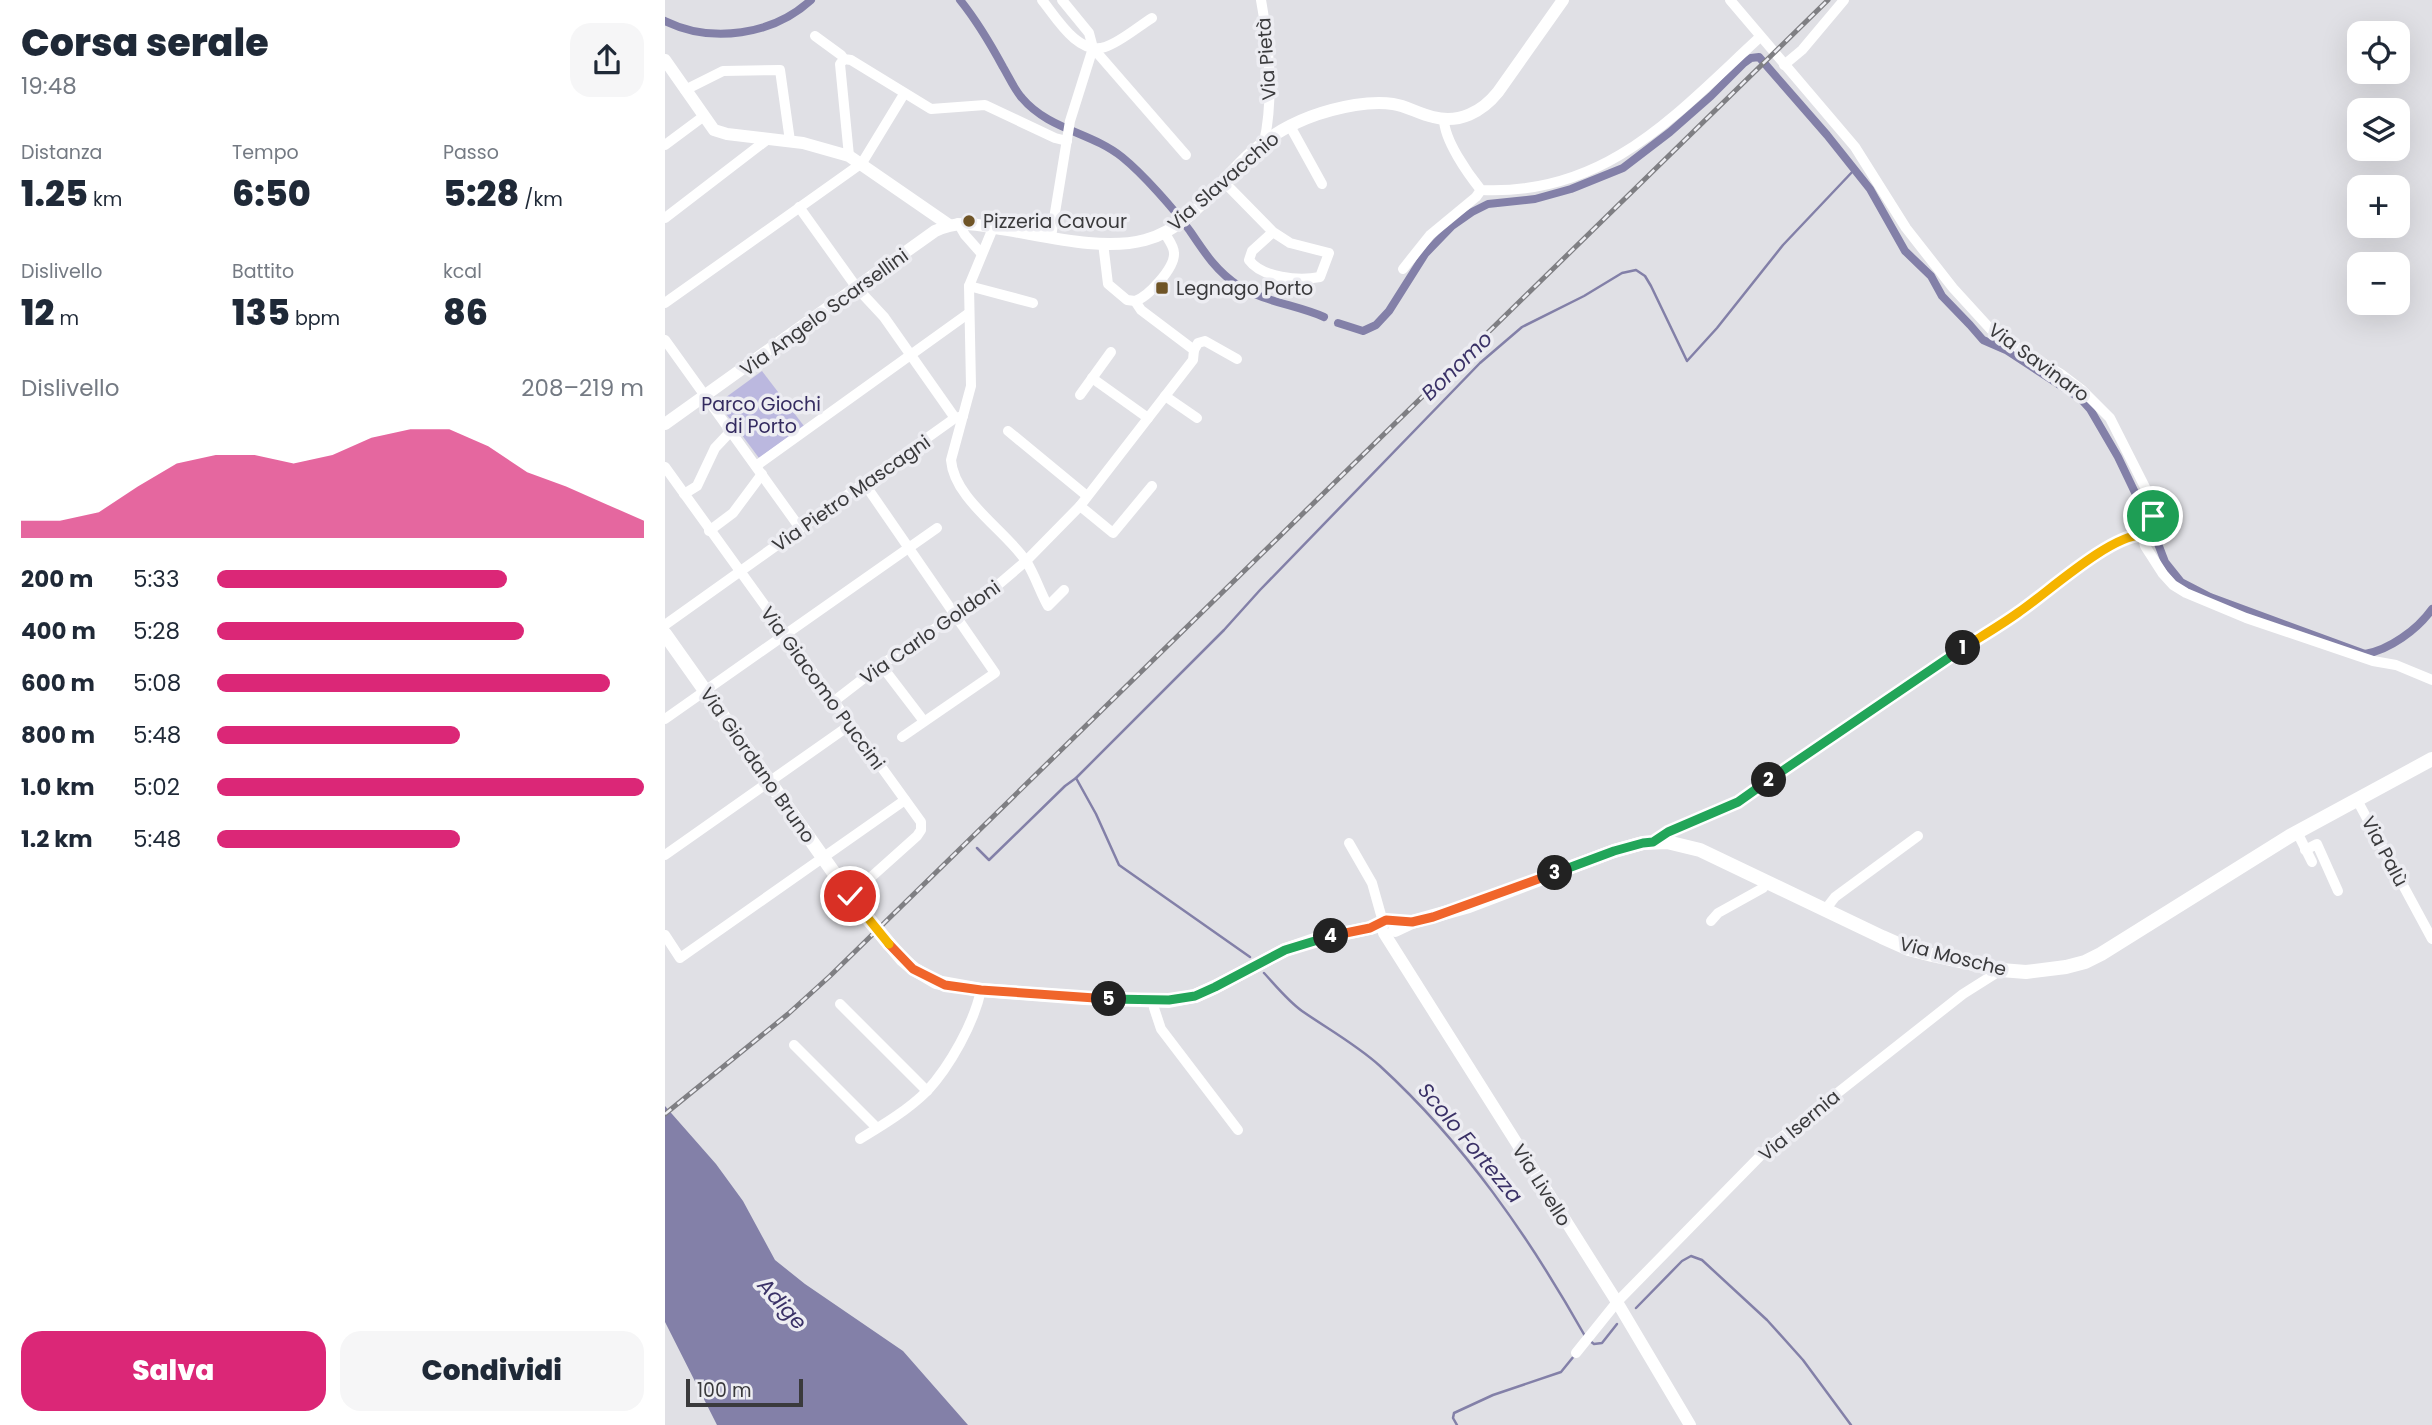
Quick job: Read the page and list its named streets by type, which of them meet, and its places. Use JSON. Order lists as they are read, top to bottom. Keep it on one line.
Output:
{"streets":{"main road":["Via Giordano Bruno","Via Mosche"],"street":["Via Pietà","Via Slavacchio","Via Angelo Scarsellini","Via Savinaro","Via Pietro Mascagni","Via Carlo Goldoni","Via Giacomo Puccini","Via Palù","Via Isernia","Via Livello"]},"crossings":[["Via Pietà","Via Slavacchio"],["Via Slavacchio","Via Angelo Scarsellini"],["Via Pietro Mascagni","Via Giacomo Puccini"],["Via Carlo Goldoni","Via Giacomo Puccini"],["Via Giacomo Puccini","Via Giordano Bruno"],["Via Giordano Bruno","Via Mosche"],["Via Palù","Via Mosche"],["Via Mosche","Via Isernia"],["Via Mosche","Via Livello"],["Via Isernia","Via Livello"]],"water":["Bonomo","Scolo Fortezza","Adige"],"parks":["Parco Giochi di Porto"],"places":{"other":["Pizzeria Cavour"],"transit":["Legnago Porto"]},"scale_bar":"100 m","page":{"heading":["Corsa serale","19:48"],"map_buttons":["+","−"],"stats":[["Distanza","1.25 km"],["Tempo","6:50"],["Passo","5:28 /km"],["Dislivello","12 m"],["Battito","135 bpm"],["kcal","86"]],"chart":["Dislivello","208–219 m"],"list":[{"name":"200 m","note":"5:33"},{"name":"400 m","note":"5:28"},{"name":"600 m","note":"5:08"},{"name":"800 m","note":"5:48"},{"name":"1.0 km","note":"5:02"},{"name":"1.2 km","note":"5:48"}],"pins":["1","2","3","4","5"],"buttons":["Salva","Condividi"],"scale":"100 m"}}
